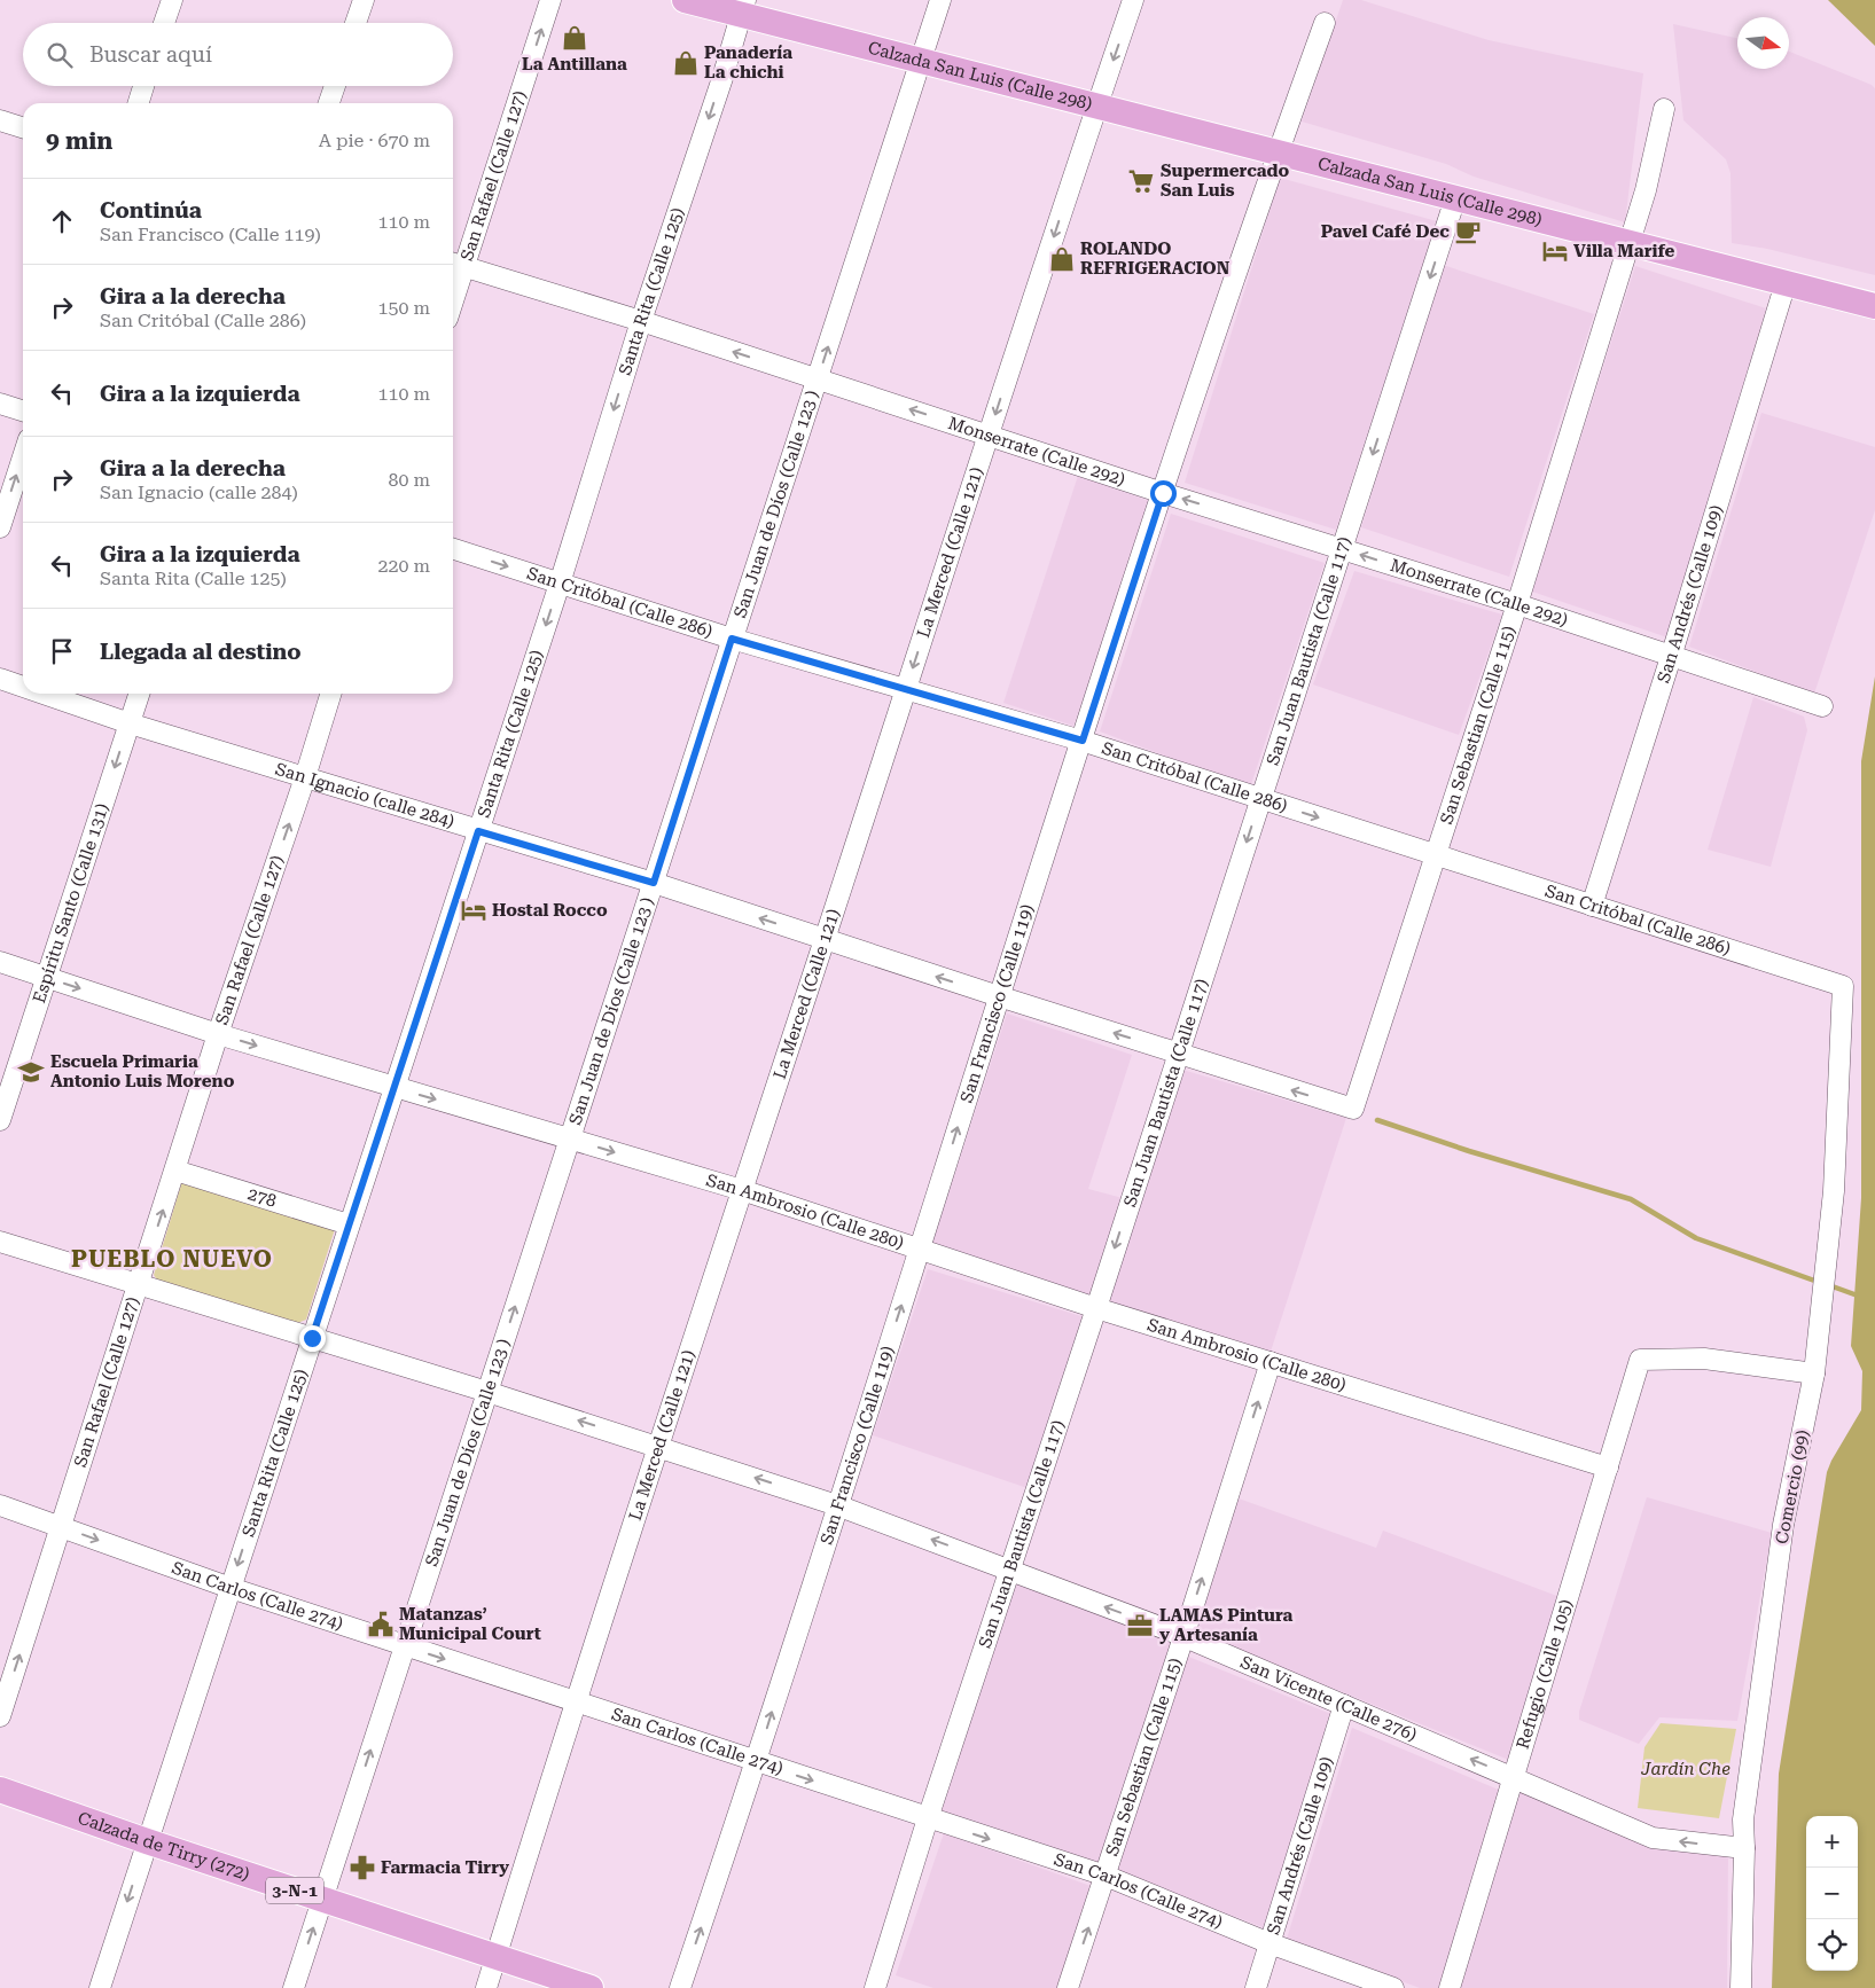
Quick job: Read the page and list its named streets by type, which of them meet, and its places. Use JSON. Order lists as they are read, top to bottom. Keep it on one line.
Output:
{"streets":{"main road":["Calzada San Luis (Calle 298)","Calzada de Tirry (272)","3-N-1"],"street":["San Rafael (Calle 127)","Santa Rita (Calle 125)","Monserrate (Calle 292)","San Juan de Díos (Calle 123 )","La Merced (Calle 121)","San Andrés (Calle 109)","San Critóbal (Calle 286)","San Juan Bautista (Calle 117)","San Sebastian (Calle 115)","San Ignacio (calle 284)","Espíritu Santo (Calle 131)","San Francisco (Calle 119)","278","San Ambrosio (Calle 280)","Comercio (99)","San Carlos (Calle 274)","Refugio (Calle 105)","San Vicente (Calle 276)"]},"crossings":[["Calzada San Luis (Calle 298)","Santa Rita (Calle 125)"],["Calzada San Luis (Calle 298)","San Juan de Díos (Calle 123 )"],["Calzada San Luis (Calle 298)","La Merced (Calle 121)"],["Calzada San Luis (Calle 298)","San Andrés (Calle 109)"],["Calzada San Luis (Calle 298)","San Juan Bautista (Calle 117)"],["Calzada San Luis (Calle 298)","San Sebastian (Calle 115)"],["Calzada San Luis (Calle 298)","San Francisco (Calle 119)"],["San Rafael (Calle 127)","Monserrate (Calle 292)"],["San Rafael (Calle 127)","San Ignacio (calle 284)"],["San Rafael (Calle 127)","278"],["San Rafael (Calle 127)","San Ambrosio (Calle 280)"],["San Rafael (Calle 127)","San Carlos (Calle 274)"],["San Rafael (Calle 127)","San Vicente (Calle 276)"],["Santa Rita (Calle 125)","Monserrate (Calle 292)"],["Santa Rita (Calle 125)","San Critóbal (Calle 286)"],["Santa Rita (Calle 125)","San Ignacio (calle 284)"],["Santa Rita (Calle 125)","278"],["Santa Rita (Calle 125)","San Ambrosio (Calle 280)"],["Santa Rita (Calle 125)","San Carlos (Calle 274)"],["Santa Rita (Calle 125)","San Vicente (Calle 276)"],["Santa Rita (Calle 125)","Calzada de Tirry (272)"],["Monserrate (Calle 292)","San Juan de Díos (Calle 123 )"],["Monserrate (Calle 292)","La Merced (Calle 121)"],["Monserrate (Calle 292)","San Andrés (Calle 109)"],["Monserrate (Calle 292)","San Juan Bautista (Calle 117)"],["Monserrate (Calle 292)","San Sebastian (Calle 115)"],["Monserrate (Calle 292)","San Francisco (Calle 119)"],["San Juan de Díos (Calle 123 )","San Critóbal (Calle 286)"],["San Juan de Díos (Calle 123 )","San Ignacio (calle 284)"],["San Juan de Díos (Calle 123 )","San Ambrosio (Calle 280)"],["San Juan de Díos (Calle 123 )","San Carlos (Calle 274)"],["San Juan de Díos (Calle 123 )","San Vicente (Calle 276)"],["San Juan de Díos (Calle 123 )","Calzada de Tirry (272)"],["La Merced (Calle 121)","San Critóbal (Calle 286)"],["La Merced (Calle 121)","San Ignacio (calle 284)"],["La Merced (Calle 121)","San Ambrosio (Calle 280)"],["La Merced (Calle 121)","San Carlos (Calle 274)"],["La Merced (Calle 121)","San Vicente (Calle 276)"],["La Merced (Calle 121)","Calzada de Tirry (272)"],["San Andrés (Calle 109)","San Critóbal (Calle 286)"],["San Andrés (Calle 109)","San Carlos (Calle 274)"],["San Andrés (Calle 109)","San Vicente (Calle 276)"],["San Critóbal (Calle 286)","San Juan Bautista (Calle 117)"],["San Critóbal (Calle 286)","San Sebastian (Calle 115)"],["San Critóbal (Calle 286)","San Francisco (Calle 119)"],["San Critóbal (Calle 286)","Comercio (99)"],["San Juan Bautista (Calle 117)","San Ignacio (calle 284)"],["San Juan Bautista (Calle 117)","San Ambrosio (Calle 280)"],["San Juan Bautista (Calle 117)","San Carlos (Calle 274)"],["San Juan Bautista (Calle 117)","San Vicente (Calle 276)"],["San Sebastian (Calle 115)","San Ignacio (calle 284)"],["San Sebastian (Calle 115)","San Ambrosio (Calle 280)"],["San Sebastian (Calle 115)","San Carlos (Calle 274)"],["San Sebastian (Calle 115)","San Vicente (Calle 276)"],["San Ignacio (calle 284)","Espíritu Santo (Calle 131)"],["San Ignacio (calle 284)","San Francisco (Calle 119)"],["Espíritu Santo (Calle 131)","San Ambrosio (Calle 280)"],["San Francisco (Calle 119)","San Ambrosio (Calle 280)"],["San Francisco (Calle 119)","San Carlos (Calle 274)"],["San Francisco (Calle 119)","San Vicente (Calle 276)"],["San Ambrosio (Calle 280)","Refugio (Calle 105)"],["Comercio (99)","Refugio (Calle 105)"],["Comercio (99)","San Vicente (Calle 276)"],["Refugio (Calle 105)","San Vicente (Calle 276)"]],"one_way":["San Rafael (Calle 127)","Santa Rita (Calle 125)","Monserrate (Calle 292)","San Juan de Díos (Calle 123 )","San Juan Bautista (Calle 117)","San Ignacio (calle 284)","Espíritu Santo (Calle 131)","San Francisco (Calle 119)","San Ambrosio (Calle 280)","San Carlos (Calle 274)","San Vicente (Calle 276)"],"districts":["PUEBLO NUEVO"],"parks":["Jardín Che"],"places":{"shop":["La Antillana","Panadería La chichi","ROLANDO REFRIGERACION"],"supermarket":["Supermercado San Luis"],"cafe":["Pavel Café Dec"],"hotel":["Villa Marife","Hostal Rocco"],"school or university":["Escuela Primaria Antonio Luis Moreno"],"public building":["Matanzas’ Municipal Court"],"office":["LAMAS Pintura y Artesanía"],"pharmacy":["Farmacia Tirry"]},"north":"right","page":{"search":"Buscar aquí","heading":["9 min","A pie · 670 m"],"list":[["Continúa","San Francisco (Calle 119)","110 m"],["Gira a la derecha","San Critóbal (Calle 286)","150 m"],["Gira a la izquierda","110 m"],["Gira a la derecha","San Ignacio (calle 284)","80 m"],["Gira a la izquierda","Santa Rita (Calle 125)","220 m"],"Llegada al destino"],"map_buttons":["+","−"]}}
